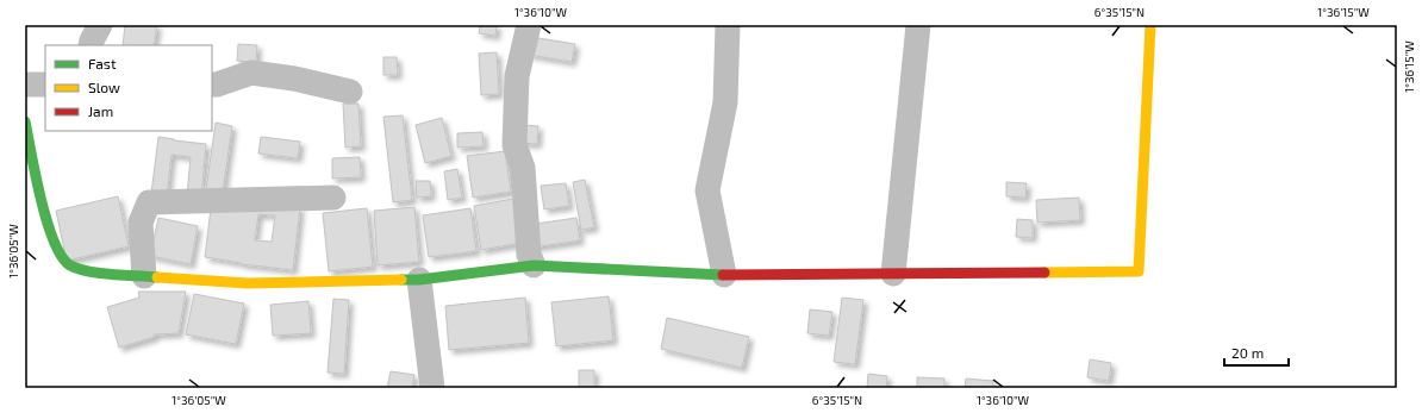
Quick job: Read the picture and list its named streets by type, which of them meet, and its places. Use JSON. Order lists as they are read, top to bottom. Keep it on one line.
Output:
{"legend":["Fast","Slow","Jam"],"scale_bar":"20 m","coordinates":["1°36'10\"W","6°35'15\"N","1°36'15\"W","1°36'05\"W"]}
